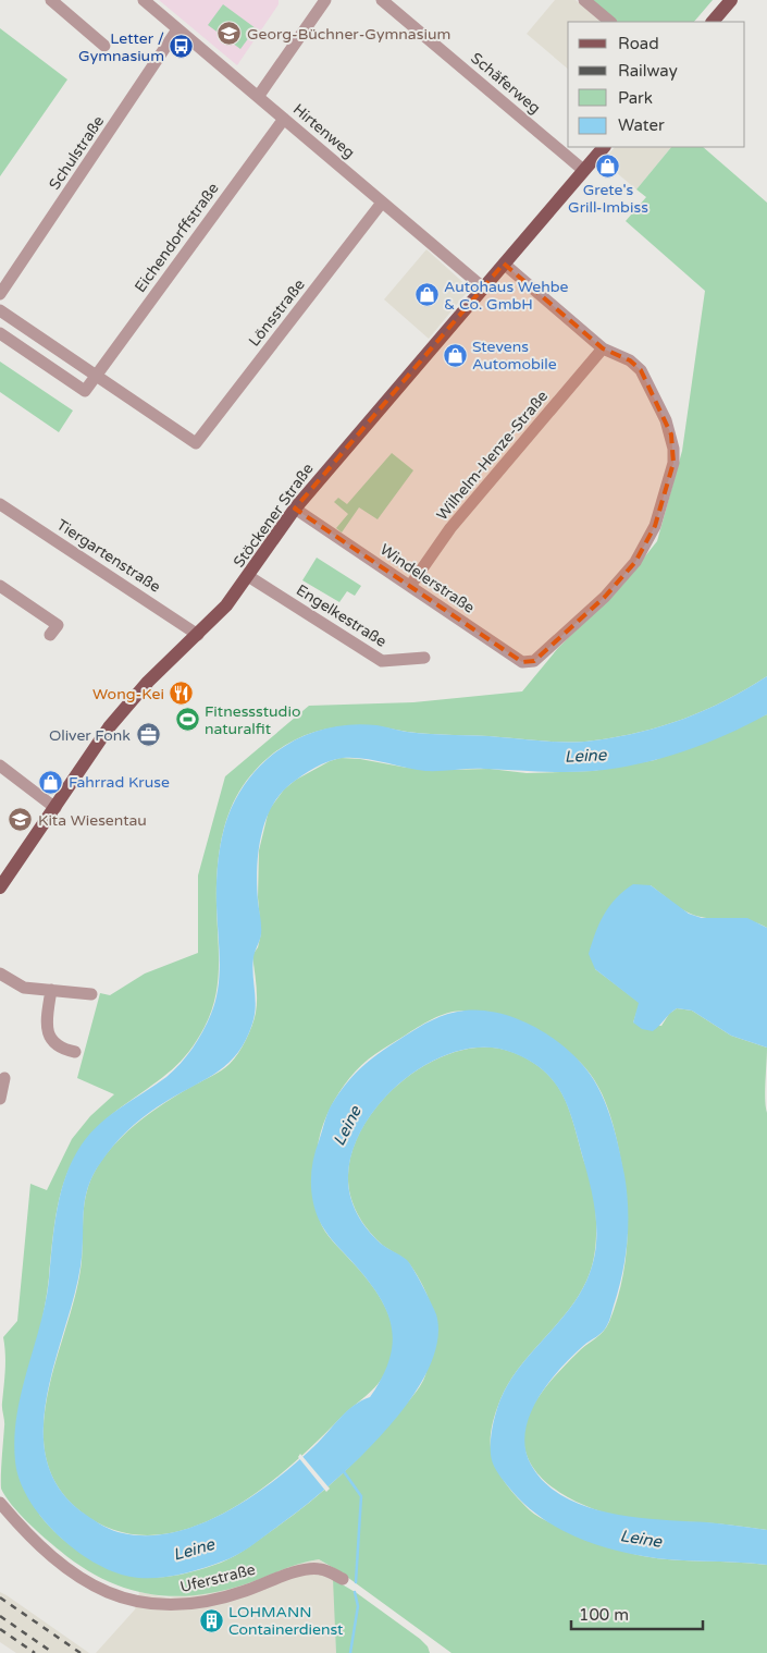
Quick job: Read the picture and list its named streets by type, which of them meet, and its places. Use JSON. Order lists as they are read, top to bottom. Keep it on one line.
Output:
{"streets":{"main road":["Stöckener Straße"],"street":["Schäferweg","Hirtenweg","Schulstraße","Eichendorffstraße","Lönsstraße","Wilhelm-Henze-Straße","Tiergartenstraße","Windelerstraße","Engelkestraße","Uferstraße"]},"crossings":[["Schäferweg","Stöckener Straße"],["Hirtenweg","Schulstraße"],["Hirtenweg","Eichendorffstraße"],["Hirtenweg","Lönsstraße"],["Hirtenweg","Stöckener Straße"],["Eichendorffstraße","Lönsstraße"],["Wilhelm-Henze-Straße","Windelerstraße"],["Stöckener Straße","Tiergartenstraße"],["Stöckener Straße","Windelerstraße"],["Stöckener Straße","Engelkestraße"]],"water":["Leine"],"places":{"school or university":["Georg-Büchner-Gymnasium","Kita Wiesentau"],"bus stop":["Letter / Gymnasium"],"shop":["Grete's Grill-Imbiss","Autohaus Wehbe & Co. GmbH","Stevens Automobile","Fahrrad Kruse"],"restaurant":["Wong-Kei"],"sports":["Fitnessstudio naturalfit"],"office":["Oliver Fonk"],"building":["LOHMANN Containerdienst"]},"legend":["Road","Railway","Park","Water"],"scale_bar":"100 m"}
